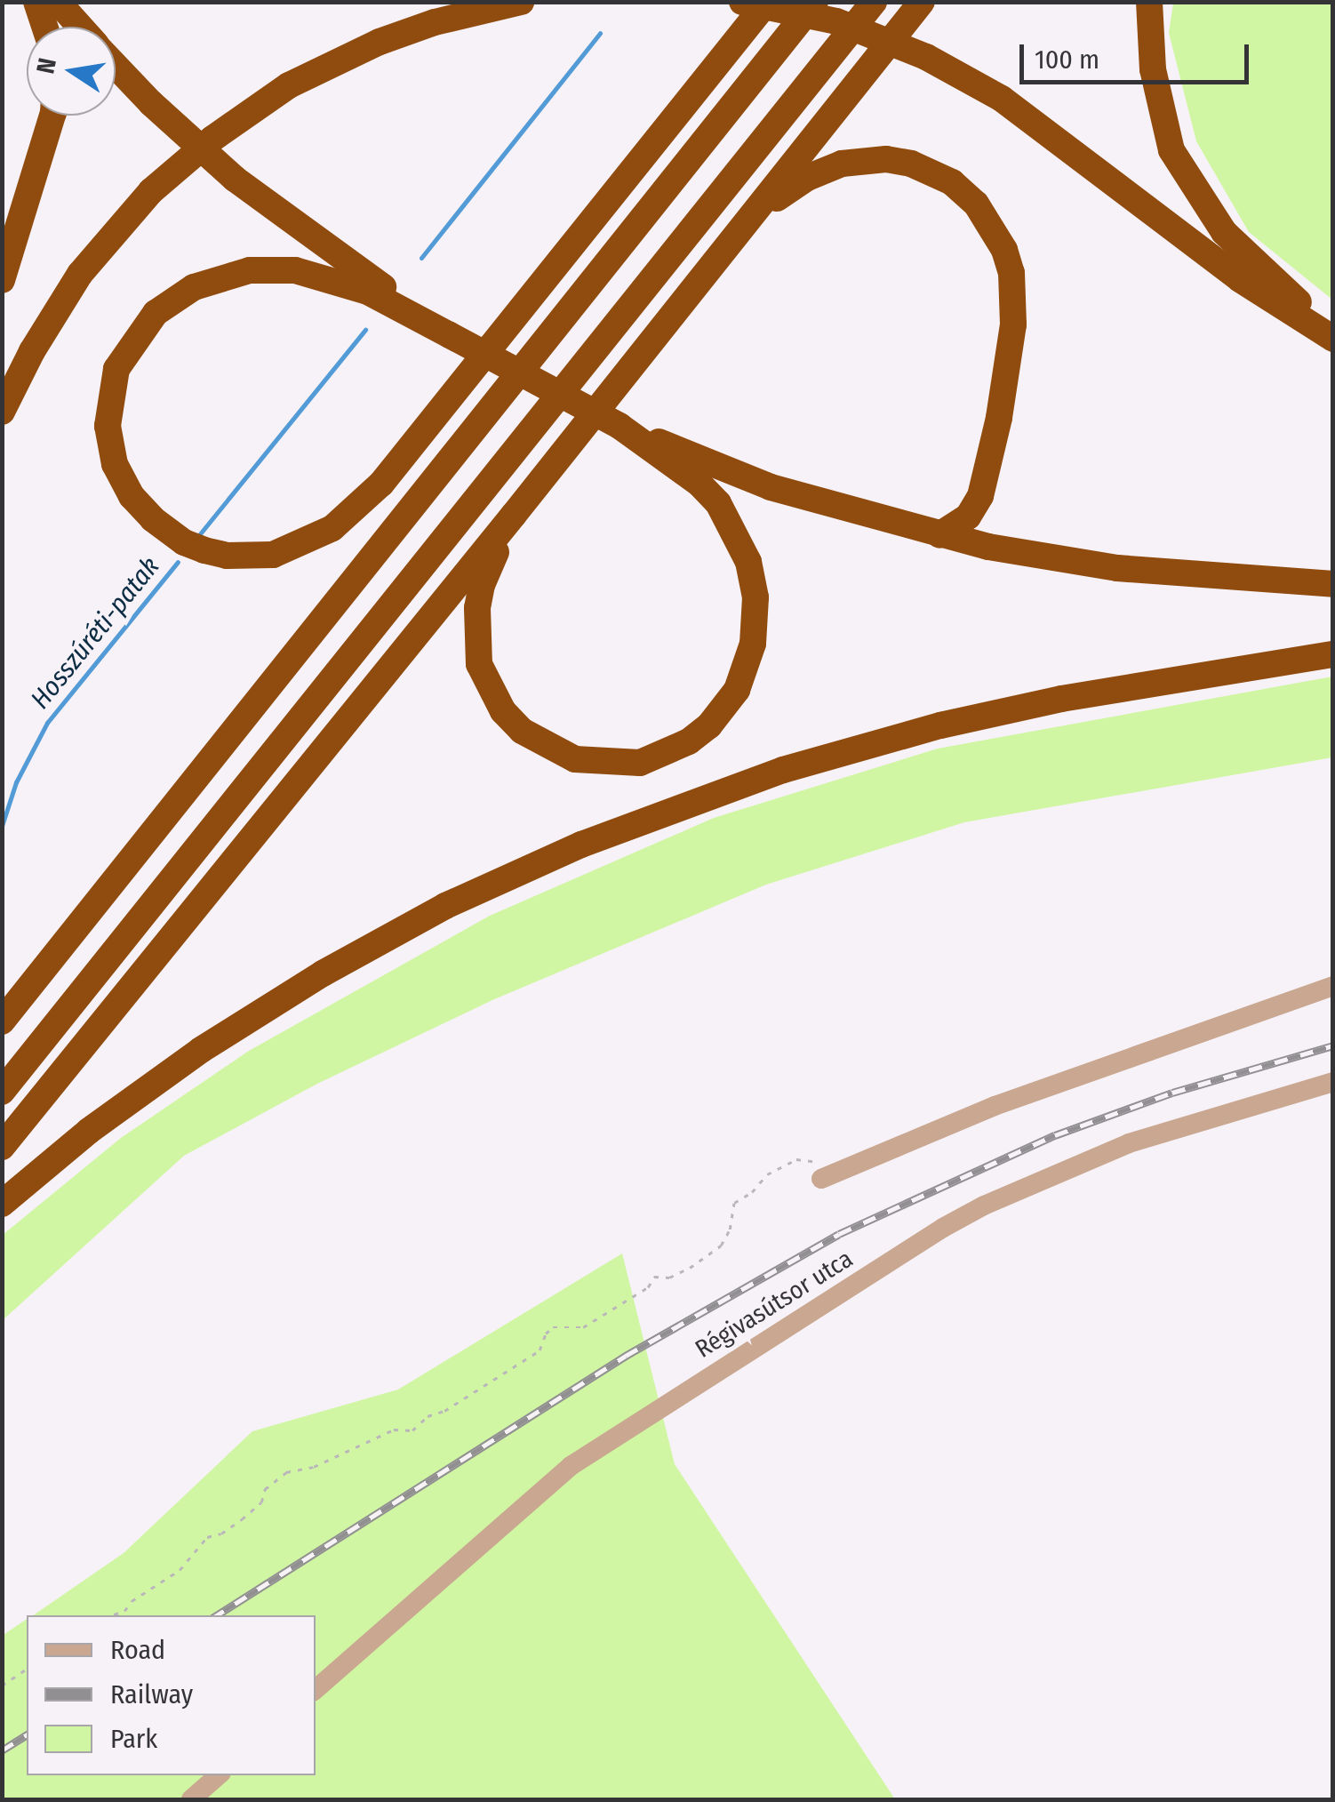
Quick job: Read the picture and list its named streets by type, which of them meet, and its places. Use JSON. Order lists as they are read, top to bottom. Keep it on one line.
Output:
{"streets":{"street":["Régivasútsor utca"]},"water":["Hosszúréti-patak"],"legend":["Road","Railway","Park"],"scale_bar":"100 m","north":"left"}
